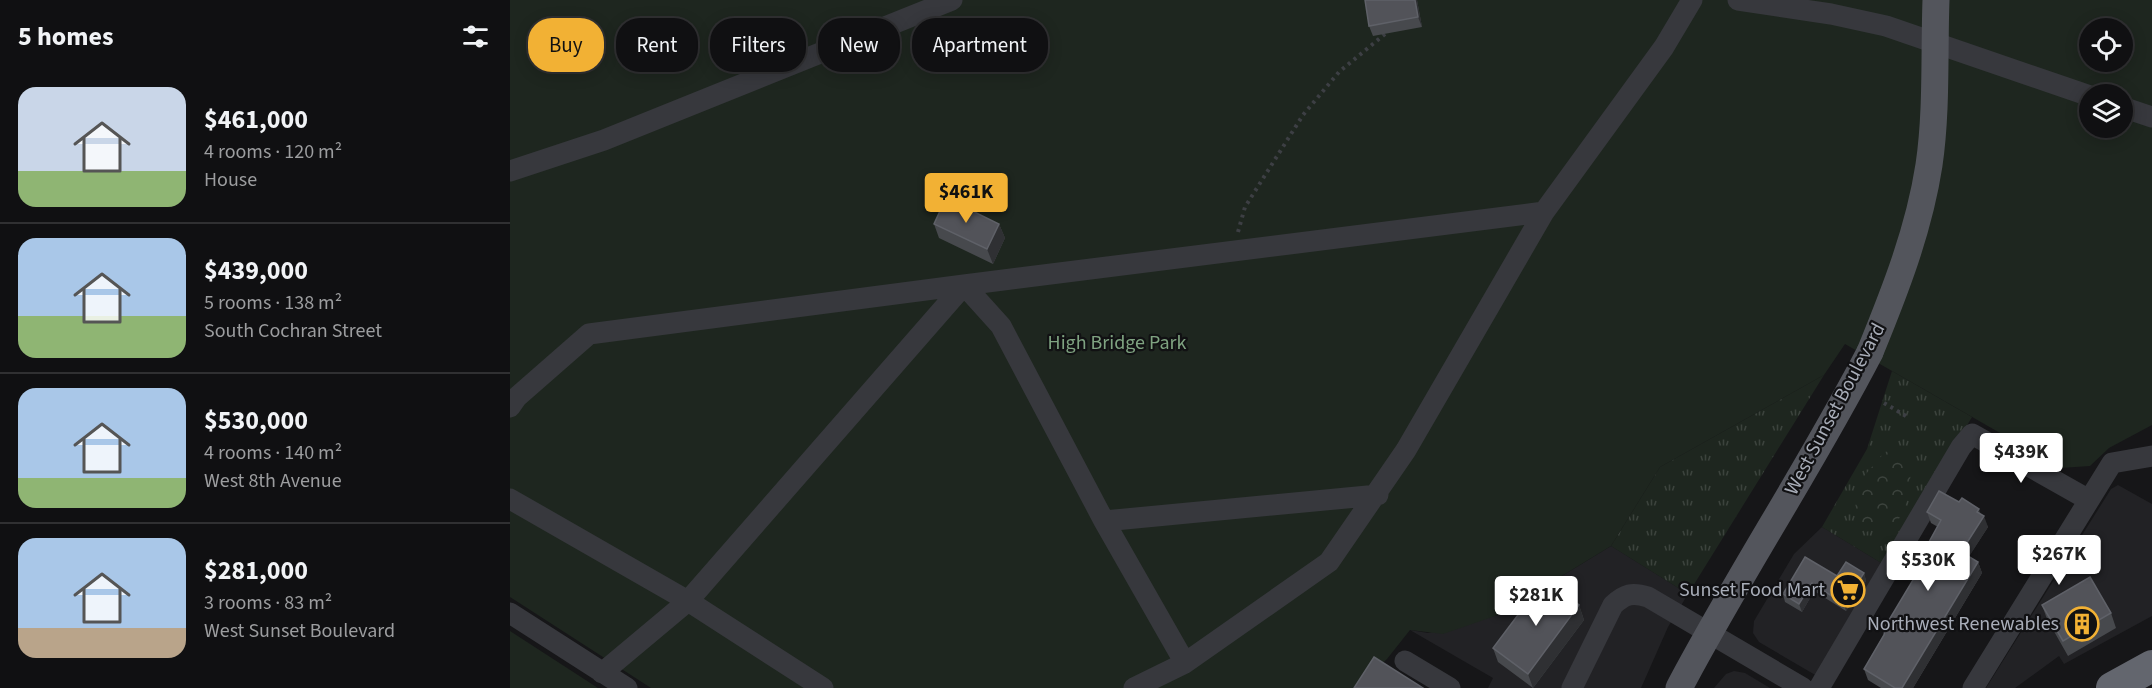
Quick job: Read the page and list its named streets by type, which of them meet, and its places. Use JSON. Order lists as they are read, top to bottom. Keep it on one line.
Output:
{"streets":{"main road":["West Sunset Boulevard"]},"parks":["High Bridge Park"],"places":{"supermarket":["Sunset Food Mart"],"building":["Northwest Renewables"]},"page":{"heading":"5 homes","chip":["Buy","Rent","Filters","New","Apartment"],"list":[{"name":"$461,000","note":"4 rooms · 120 m² · House"},{"name":"$439,000","note":"5 rooms · 138 m² · South Cochran Street"},{"name":"$530,000","note":"4 rooms · 140 m² · West 8th Avenue"},{"name":"$281,000","note":"3 rooms · 83 m² · West Sunset Boulevard"}],"price":["$461K","$439K","$267K","$530K","$281K"]}}
